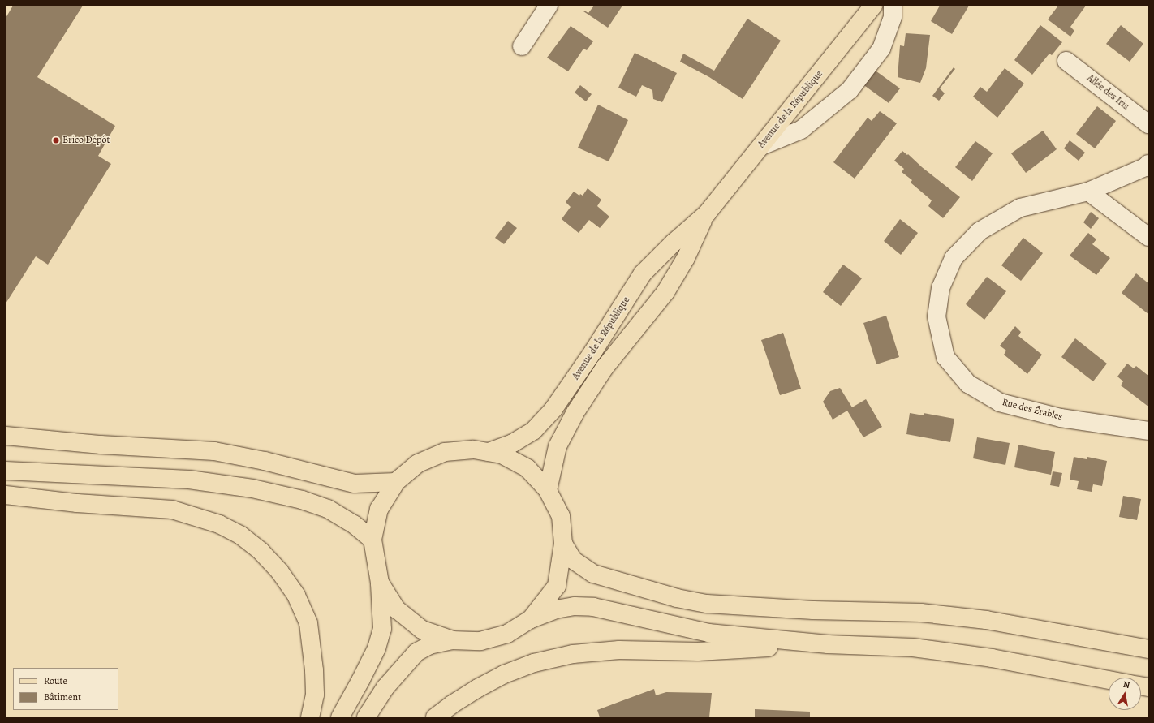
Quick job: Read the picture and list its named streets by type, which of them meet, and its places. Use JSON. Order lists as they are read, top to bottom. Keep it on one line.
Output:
{"streets":{"main road":["Avenue de la République"],"street":["Allée des Iris","Rue des Érables"]},"places":["Brico Dépôt"],"legend":["Route","Bâtiment"],"north":"top"}
